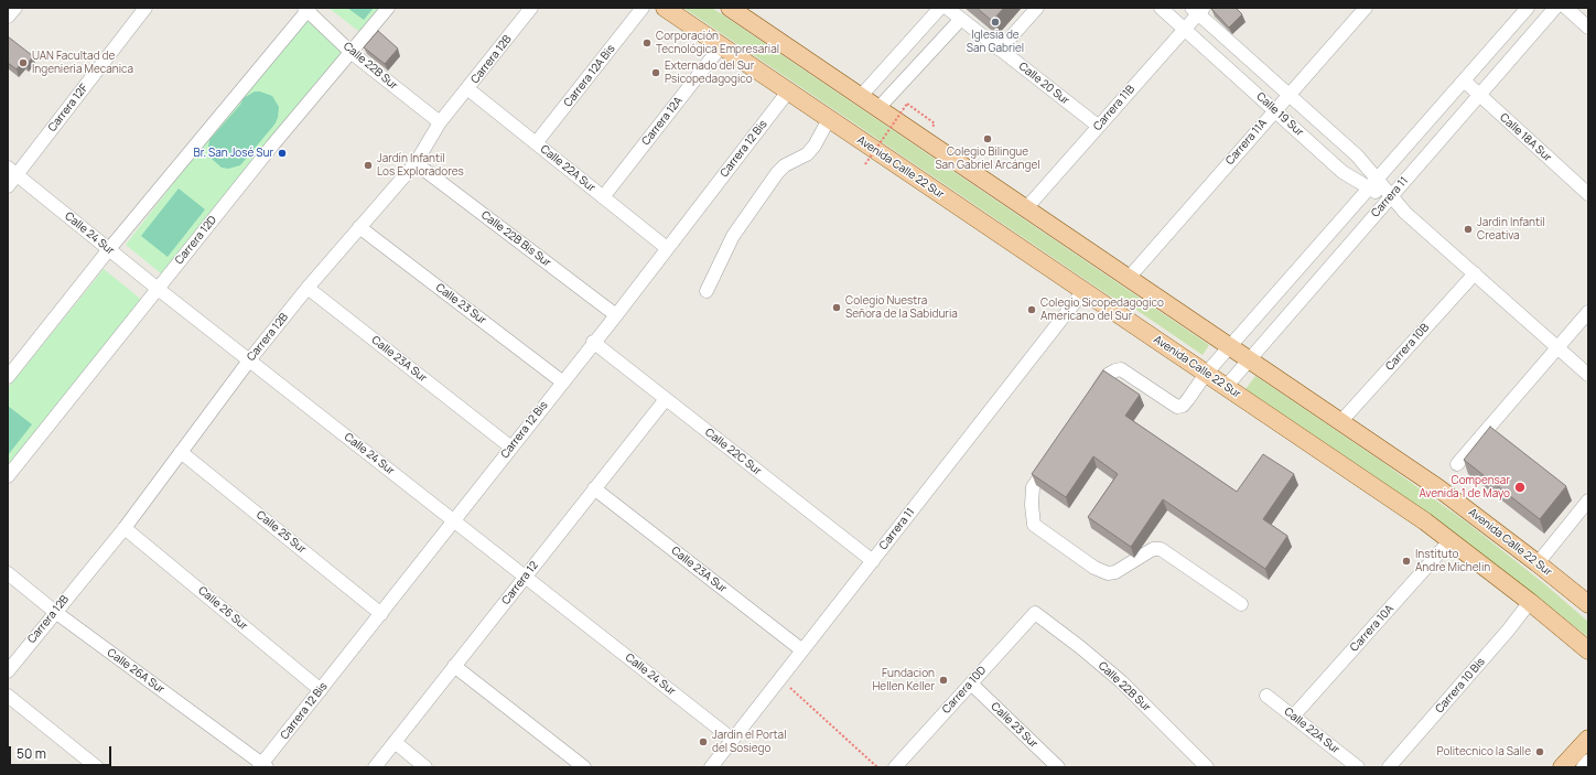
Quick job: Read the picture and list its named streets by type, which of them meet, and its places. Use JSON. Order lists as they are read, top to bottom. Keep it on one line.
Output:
{"streets":{"main road":["Avenida Calle 22 Sur"],"street":["Carrera 12B","Calle 22B Sur","Carrera 12A Bis","Calle 20 Sur","Carrera 12F","Carrera 11B","Calle 19 Sur","Carrera 12A","Calle 18A Sur","Carrera 11A","Carrera 12 Bis","Calle 22A Sur","Carrera 11","Calle 24 Sur","Calle 22B Bis Sur","Carrera 12D","Calle 23 Sur","Carrera 10B","Calle 23A Sur","Calle 22C Sur","Calle 25 Sur","Carrera 12","Calle 26 Sur","Carrera 10A","Calle 26A Sur","Carrera 10 Bis","Carrera 10D"]},"crossings":[["Carrera 12B","Calle 22B Sur"],["Carrera 12B","Calle 22A Sur"],["Carrera 12B","Calle 24 Sur"],["Carrera 12B","Calle 22B Bis Sur"],["Carrera 12B","Calle 23 Sur"],["Carrera 12B","Calle 23A Sur"],["Carrera 12B","Calle 25 Sur"],["Carrera 12B","Calle 26 Sur"],["Carrera 12B","Calle 26A Sur"],["Calle 22B Sur","Carrera 12D"],["Calle 22B Sur","Carrera 10D"],["Carrera 12A Bis","Calle 22A Sur"],["Calle 20 Sur","Carrera 11B"],["Carrera 12F","Calle 24 Sur"],["Carrera 11B","Calle 19 Sur"],["Carrera 11B","Avenida Calle 22 Sur"],["Calle 19 Sur","Carrera 11A"],["Calle 19 Sur","Carrera 11"],["Calle 19 Sur","Carrera 10B"],["Carrera 12A","Avenida Calle 22 Sur"],["Carrera 12A","Calle 22A Sur"],["Calle 18A Sur","Carrera 11"],["Carrera 11A","Avenida Calle 22 Sur"],["Carrera 12 Bis","Avenida Calle 22 Sur"],["Carrera 12 Bis","Calle 22A Sur"],["Carrera 12 Bis","Calle 24 Sur"],["Carrera 12 Bis","Calle 22B Bis Sur"],["Carrera 12 Bis","Calle 23 Sur"],["Carrera 12 Bis","Calle 23A Sur"],["Carrera 12 Bis","Calle 22C Sur"],["Carrera 12 Bis","Calle 25 Sur"],["Carrera 12 Bis","Calle 26 Sur"],["Carrera 12 Bis","Calle 26A Sur"],["Avenida Calle 22 Sur","Carrera 11"],["Avenida Calle 22 Sur","Carrera 10B"],["Avenida Calle 22 Sur","Carrera 10A"],["Avenida Calle 22 Sur","Carrera 10 Bis"],["Calle 22A Sur","Carrera 10A"],["Carrera 11","Calle 24 Sur"],["Carrera 11","Calle 23A Sur"],["Carrera 11","Calle 22C Sur"],["Calle 24 Sur","Carrera 12D"],["Calle 24 Sur","Carrera 12"],["Calle 23 Sur","Carrera 10D"],["Calle 23A Sur","Carrera 12"],["Calle 22C Sur","Carrera 12"]],"places":["Iglesia de San Gabriel","Corporación Tecnológica Empresarial","UAN Facultad de Ingenieria Mecanica","Externado del Sur Psicopedagogico","Colegio Bilingue San Gabriel Arcángel","Br. San José Sur","Jardín Infantil Los Exploradores","Jardin Infantil Creativa","Colegio Nuestra Señora de la Sabiduria","Colegio Sicopedagogico Americano del Sur","Compensar Avenida 1 de Mayo","Instituto Andre Michelin","Fundacion Hellen Keller","Jardin el Portal del Sosiego","Politecnico la Salle"],"scale_bar":"50 m"}
